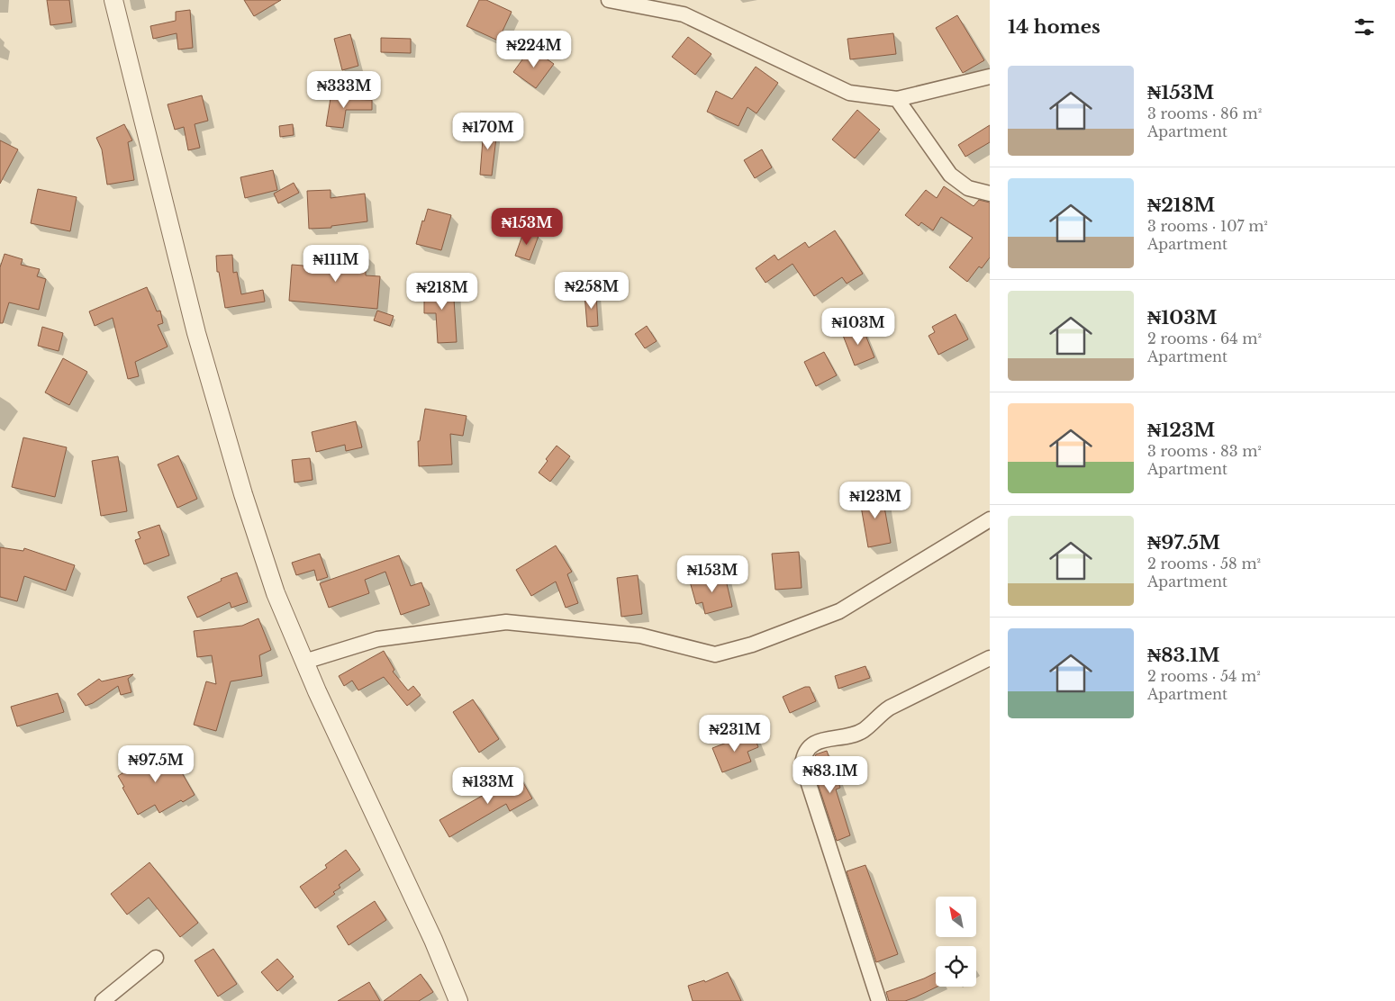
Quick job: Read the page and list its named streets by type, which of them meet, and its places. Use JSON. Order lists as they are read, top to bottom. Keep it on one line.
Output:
{"north":"top left","page":{"heading":"14 homes","price":["₦224M","₦333M","₦170M","₦153M","₦111M","₦258M","₦218M","₦103M","₦123M","₦153M","₦231M","₦97.5M","₦83.1M","₦133M"],"list":[{"name":"₦153M","note":"3 rooms · 86 m² · Apartment"},{"name":"₦218M","note":"3 rooms · 107 m² · Apartment"},{"name":"₦103M","note":"2 rooms · 64 m² · Apartment"},{"name":"₦123M","note":"3 rooms · 83 m² · Apartment"},{"name":"₦97.5M","note":"2 rooms · 58 m² · Apartment"},{"name":"₦83.1M","note":"2 rooms · 54 m² · Apartment"}]}}
